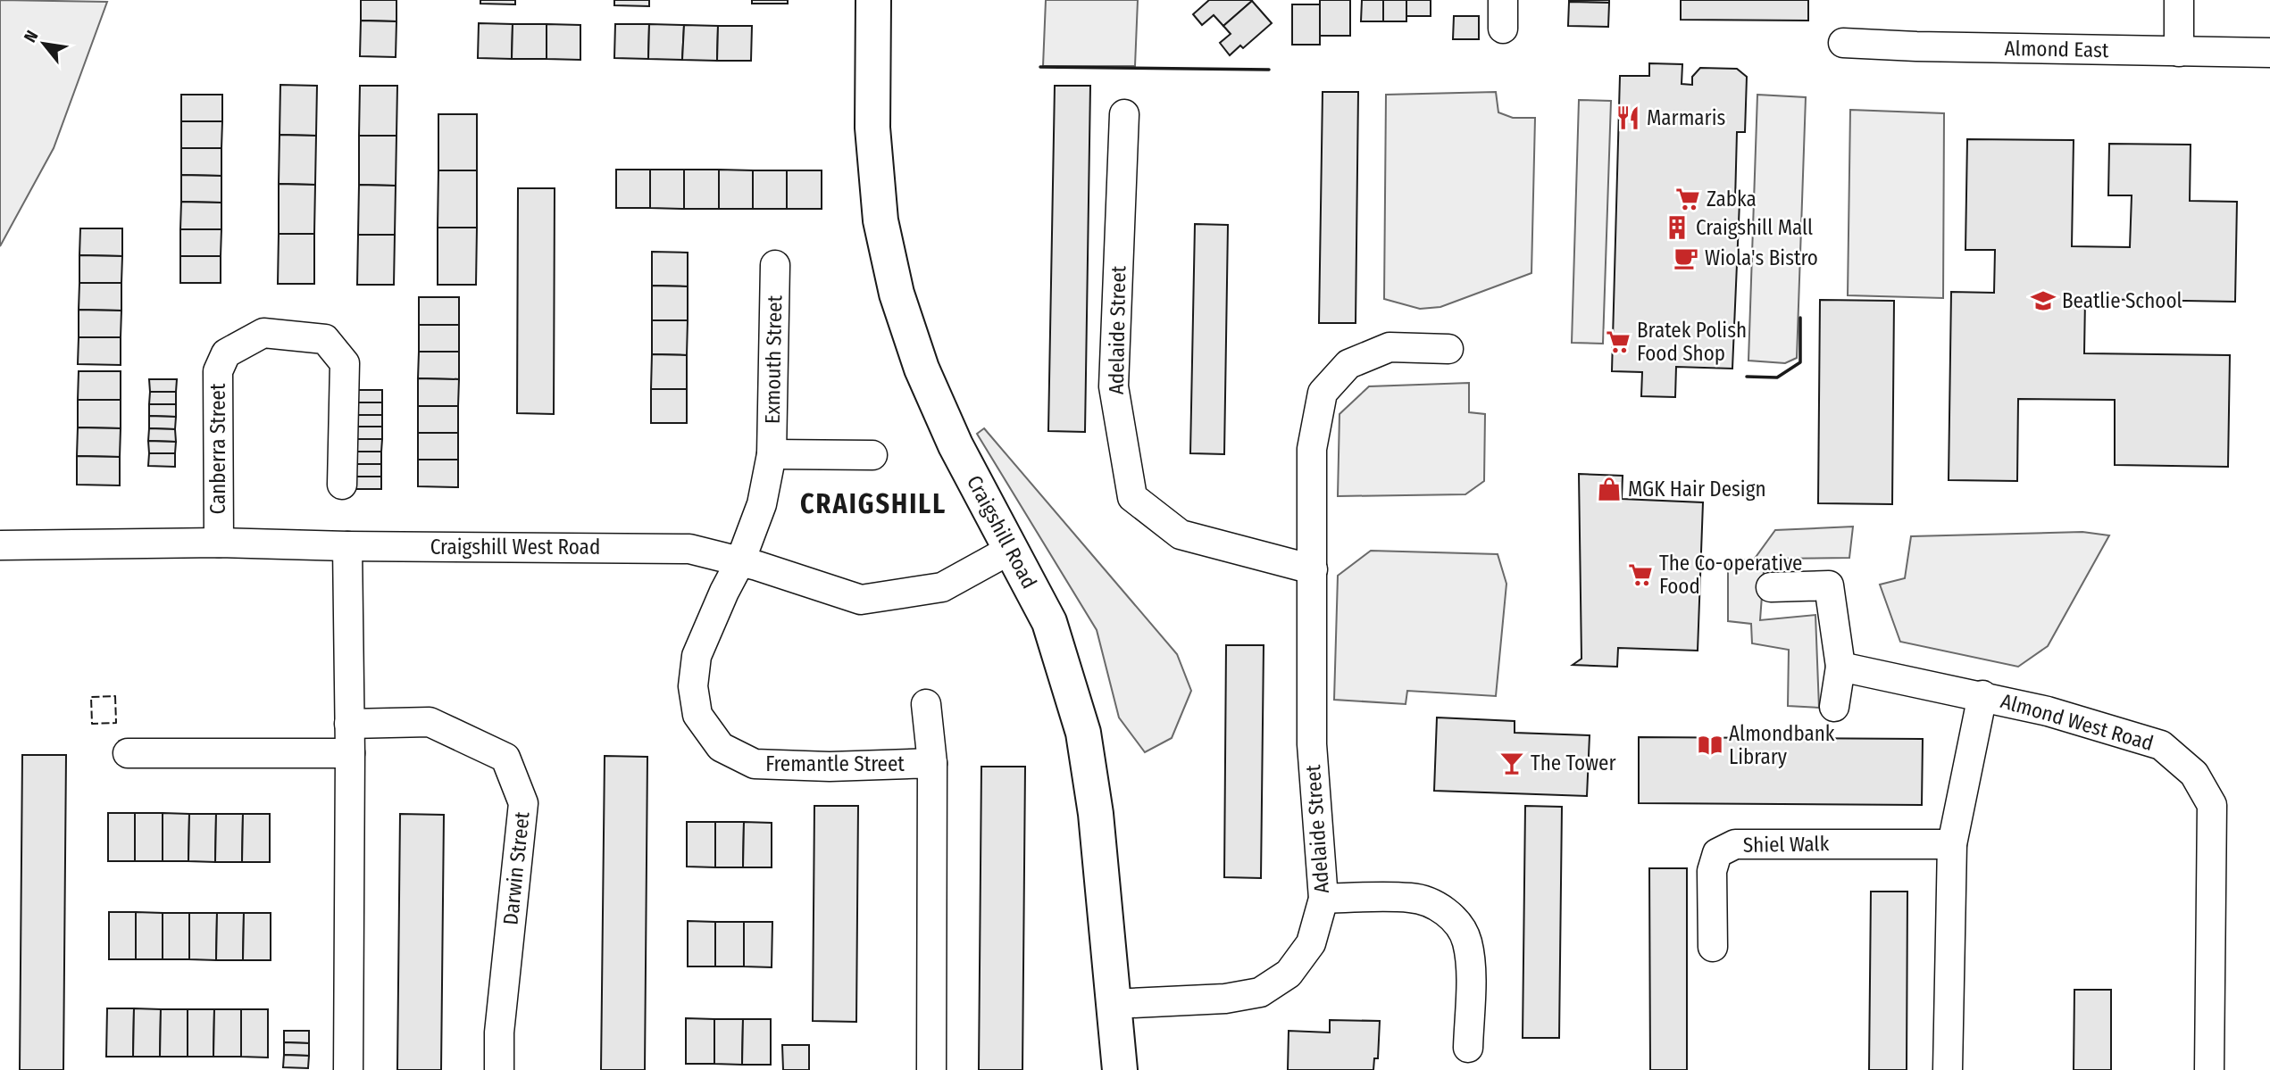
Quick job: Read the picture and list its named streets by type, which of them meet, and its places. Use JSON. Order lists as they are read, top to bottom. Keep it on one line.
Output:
{"streets":{"street":["Almond East","Adelaide Street","Exmouth Street","Canberra Street","Craigshill Road","Craigshill West Road","Almond West Road","Fremantle Street","Shiel Walk","Darwin Street"]},"crossings":[["Adelaide Street","Craigshill Road"],["Exmouth Street","Craigshill West Road"],["Exmouth Street","Fremantle Street"],["Canberra Street","Craigshill West Road"],["Craigshill Road","Craigshill West Road"],["Craigshill West Road","Fremantle Street"]],"districts":["CRAIGSHILL"],"places":{"restaurant":["Marmaris"],"supermarket":["Zabka","Bratek Polish Food Shop","The Co-operative Food"],"building":["Craigshill Mall"],"cafe":["Wiola's Bistro"],"school or university":["Beatlie School"],"shop":["MGK Hair Design"],"library":["Almondbank Library"],"bar":["The Tower"]},"north":"top left"}
